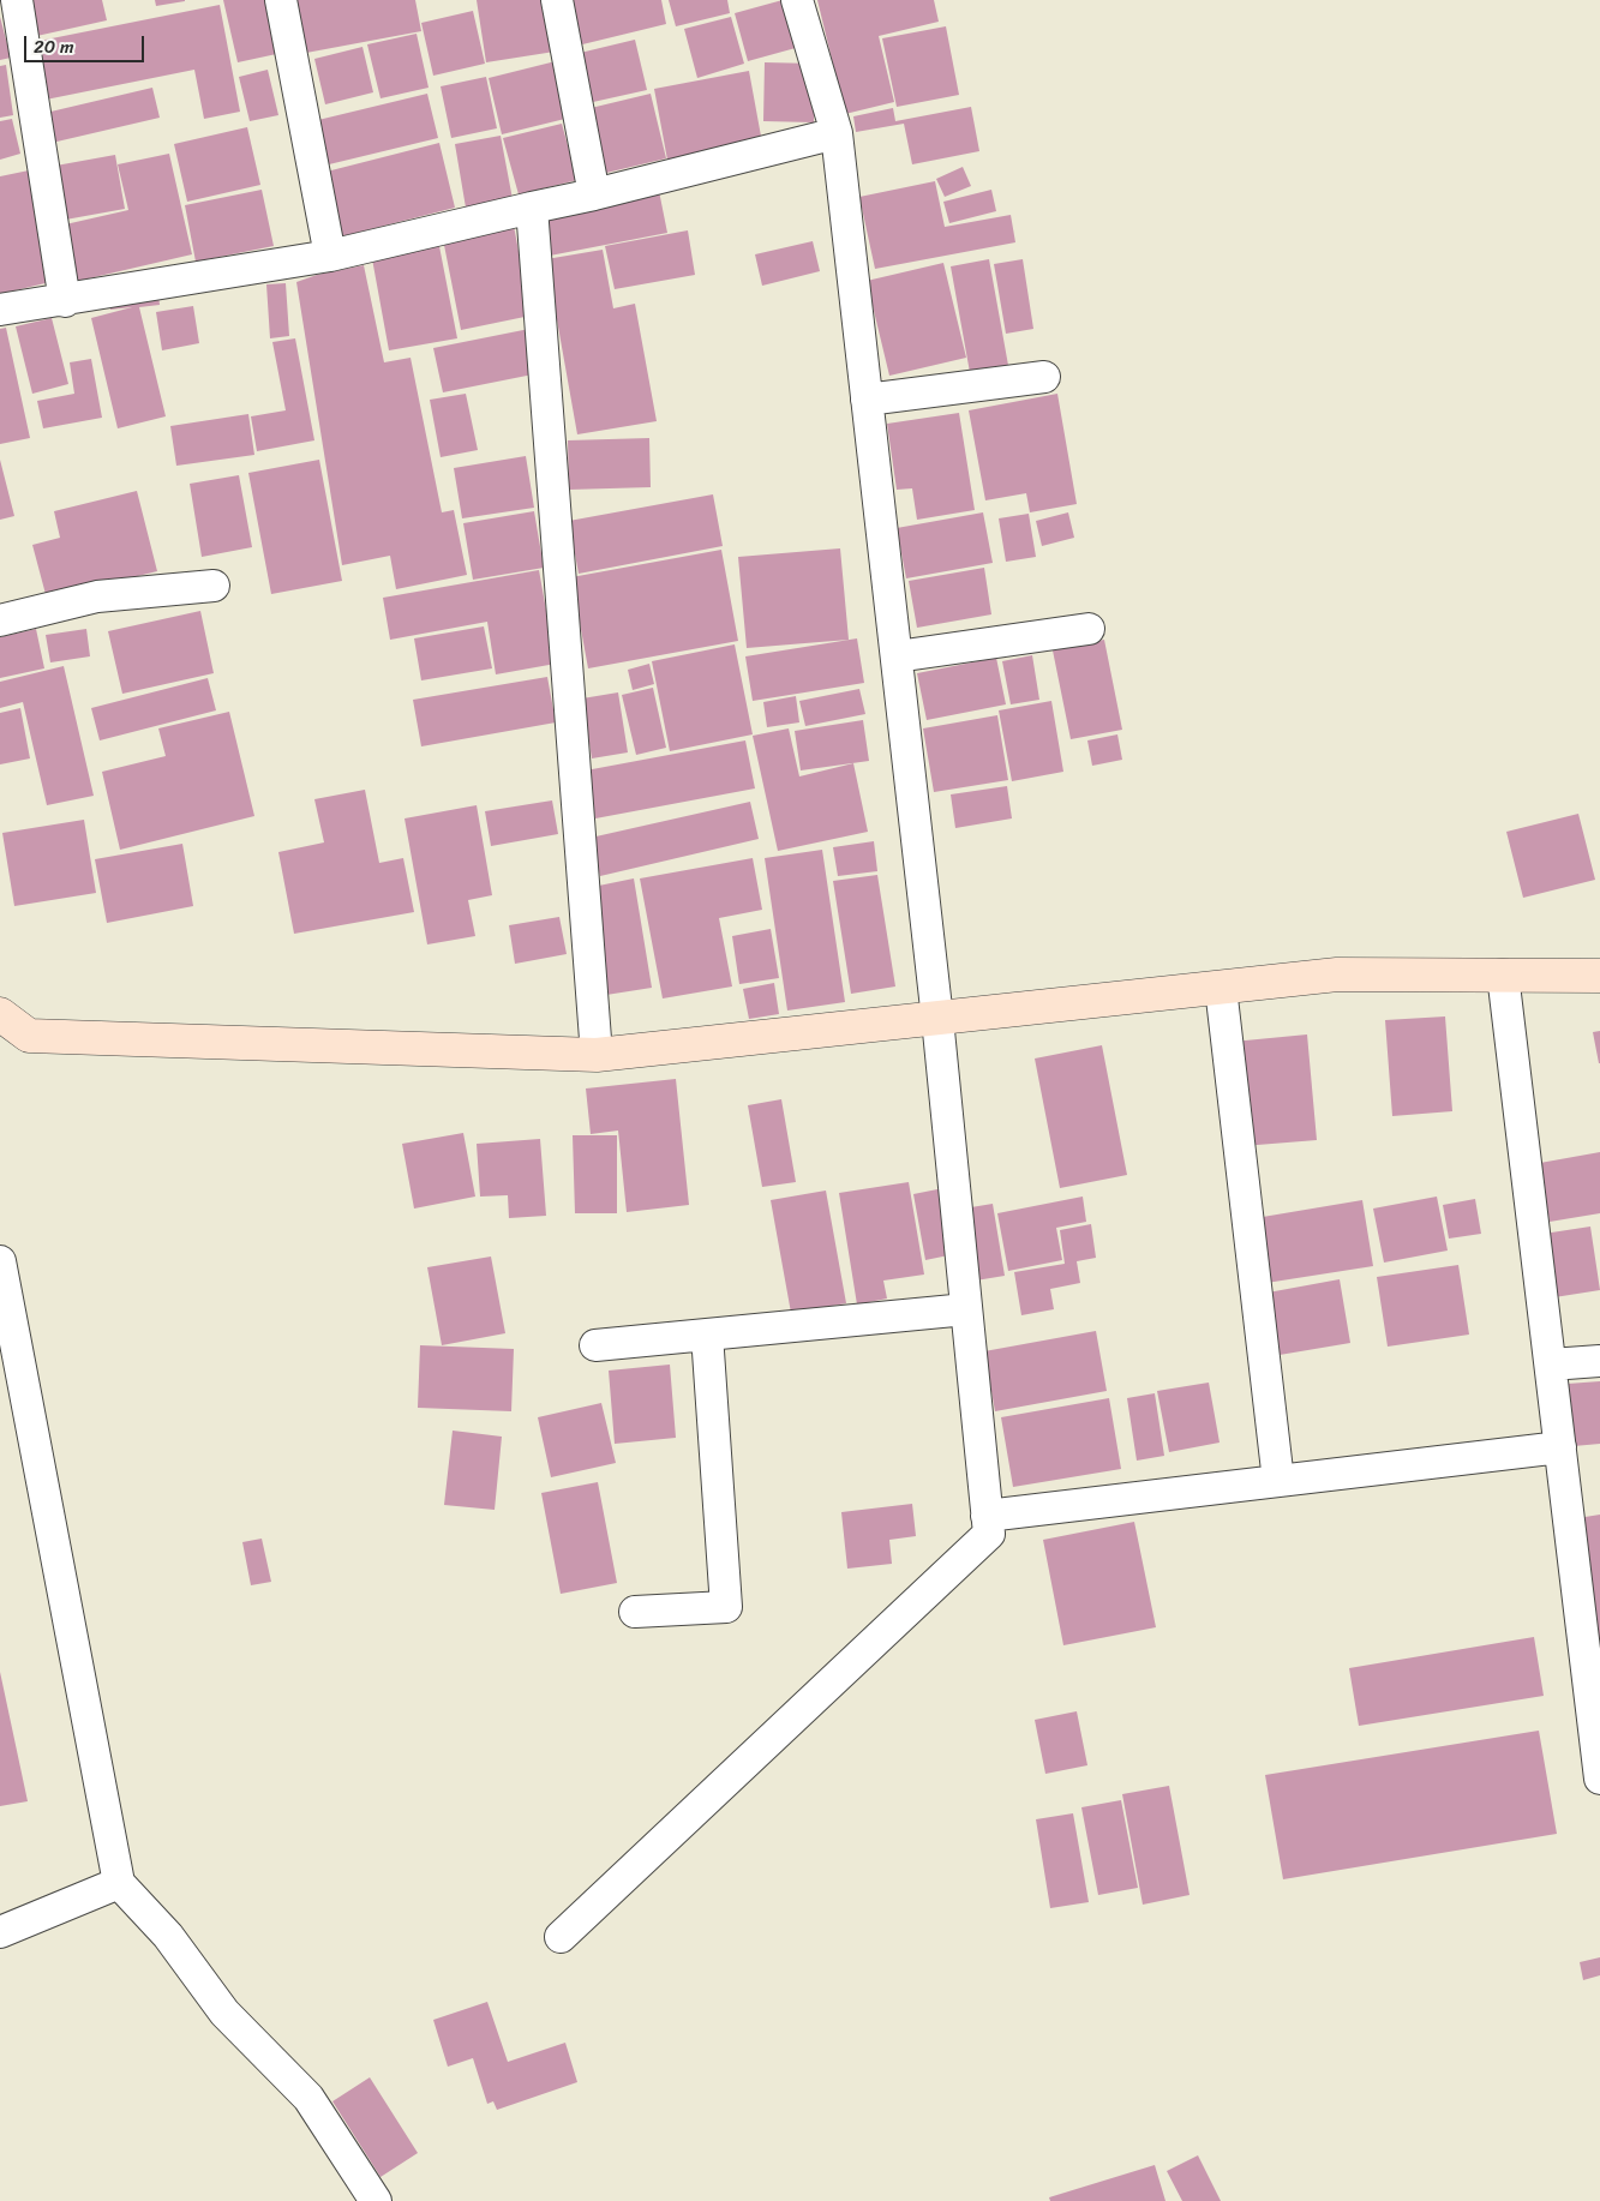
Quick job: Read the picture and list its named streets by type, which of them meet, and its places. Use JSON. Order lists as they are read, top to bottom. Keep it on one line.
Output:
{"scale_bar":"20 m"}
